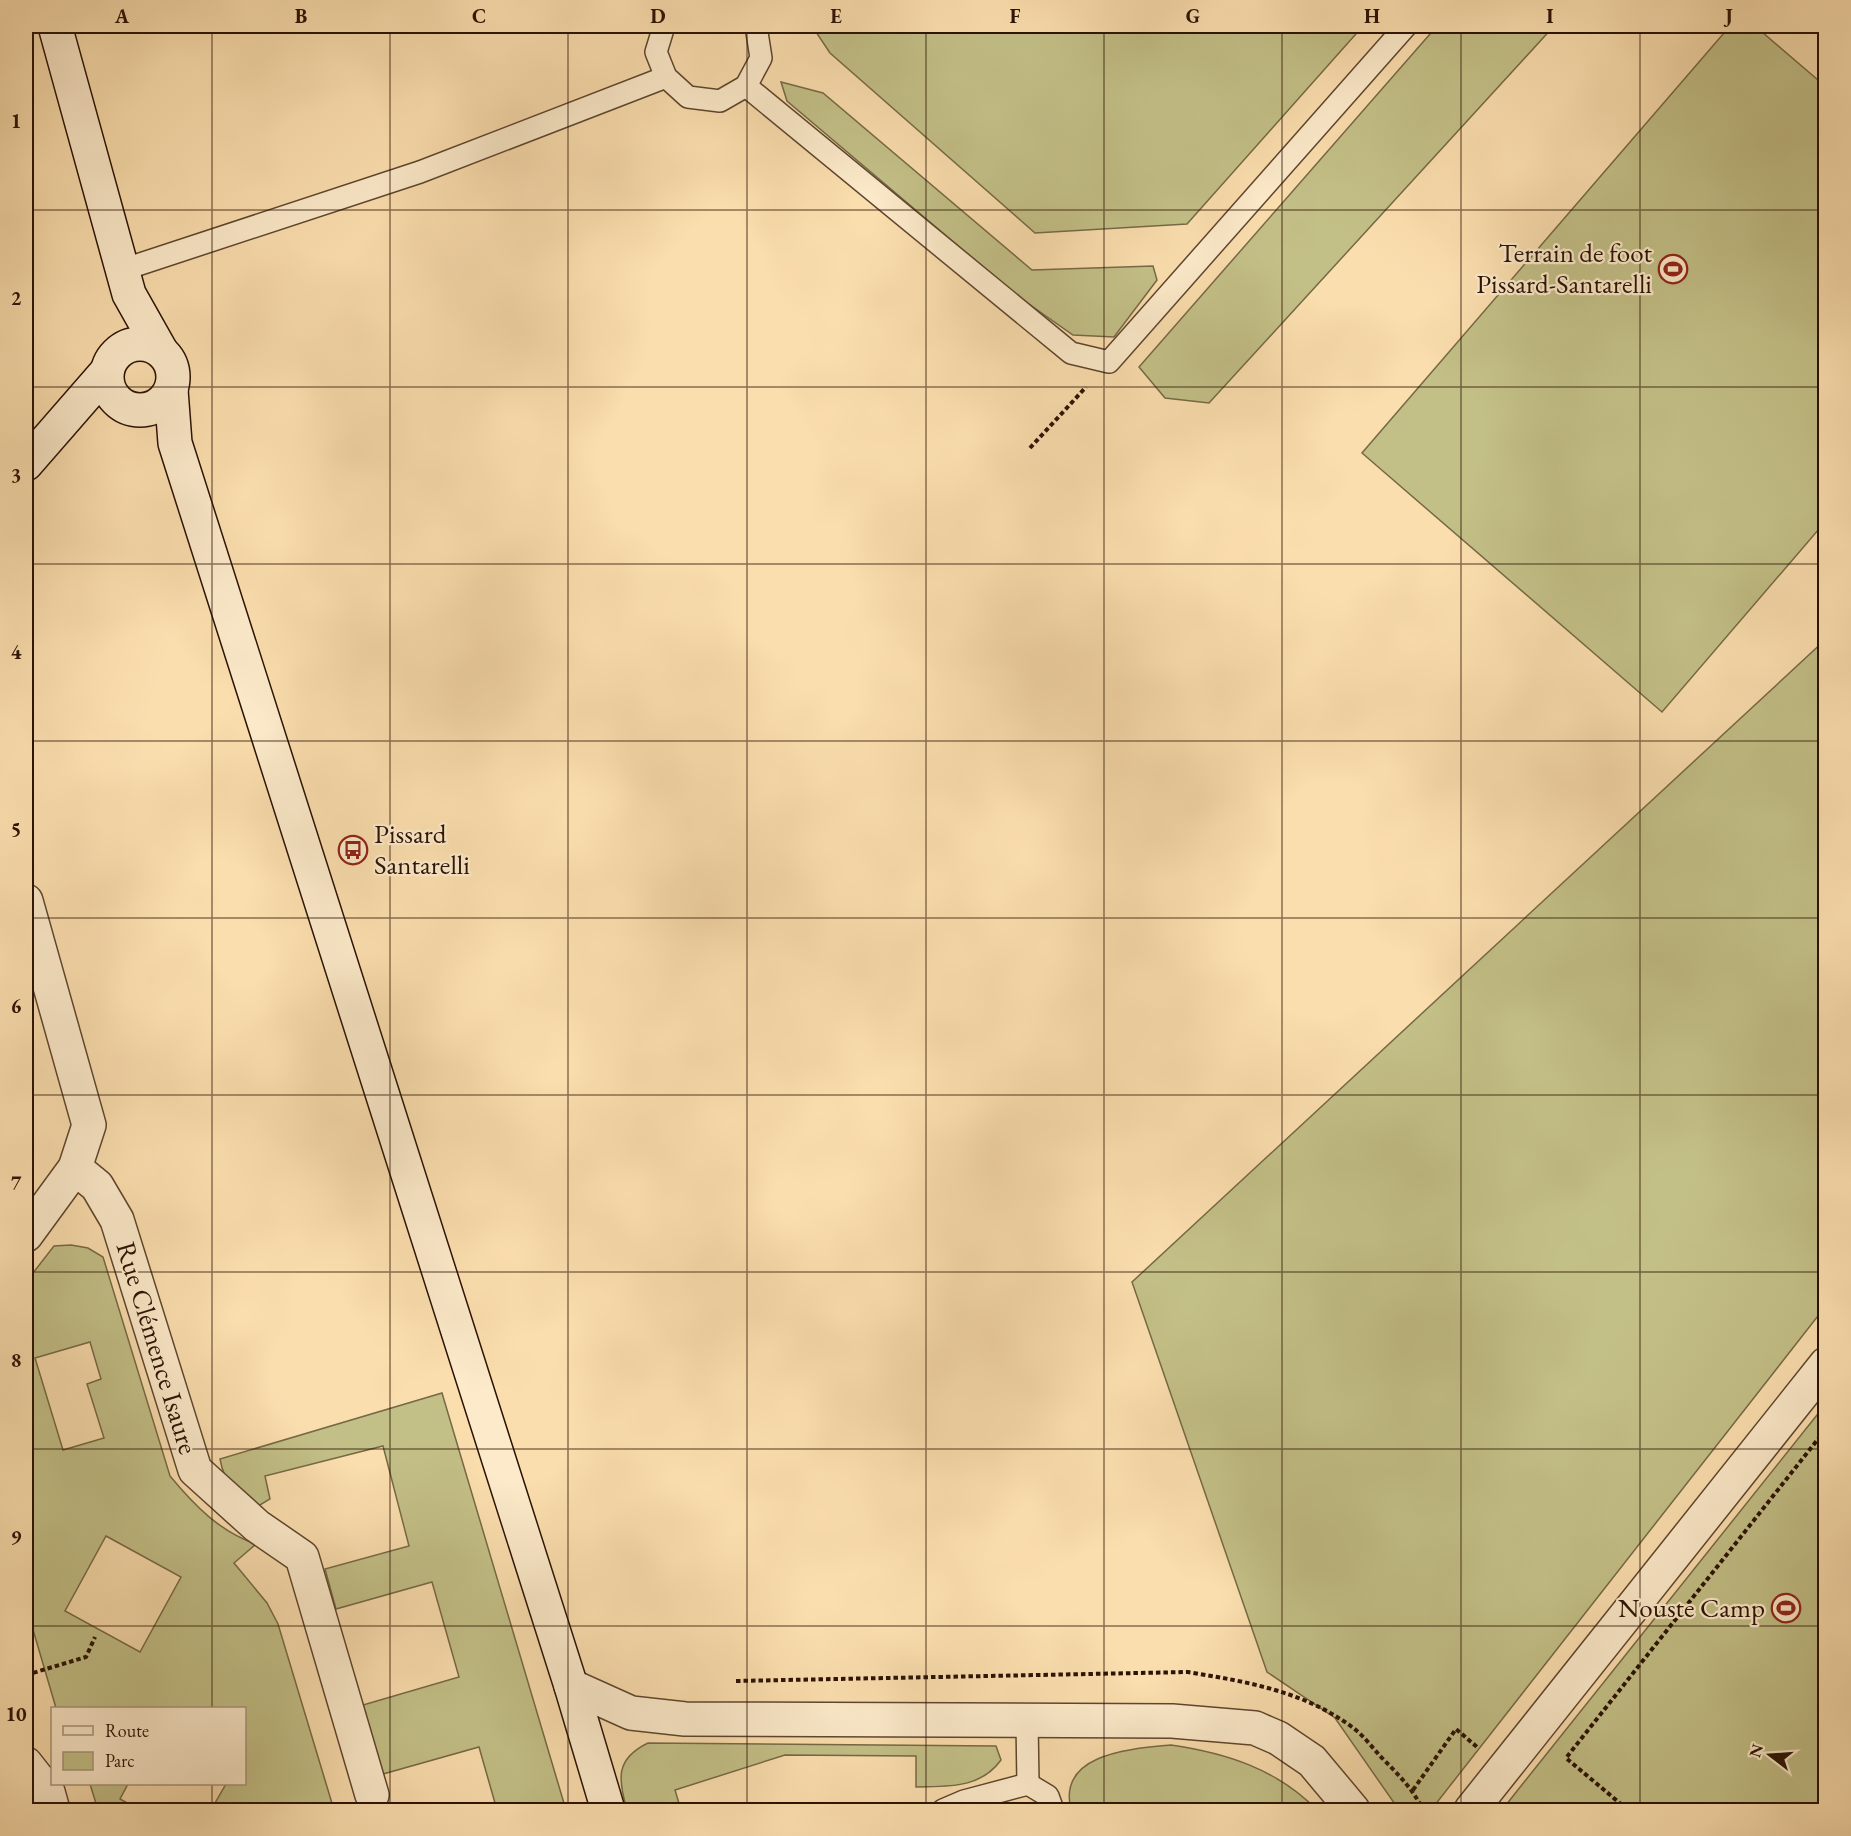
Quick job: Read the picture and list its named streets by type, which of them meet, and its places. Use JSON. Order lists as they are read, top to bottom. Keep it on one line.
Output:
{"streets":{"street":["Rue Clémence Isaure"]},"places":{"sports":["Terrain de foot Pissard-Santarelli","Nouste Camp"],"bus stop":["Pissard Santarelli"]},"legend":["Route","Parc"],"north":"left","grid":{"columns":["A","B","C","D","E","F","G","H","I","J"],"rows":["1","2","3","4","5","6","7","8","9","10"]}}
